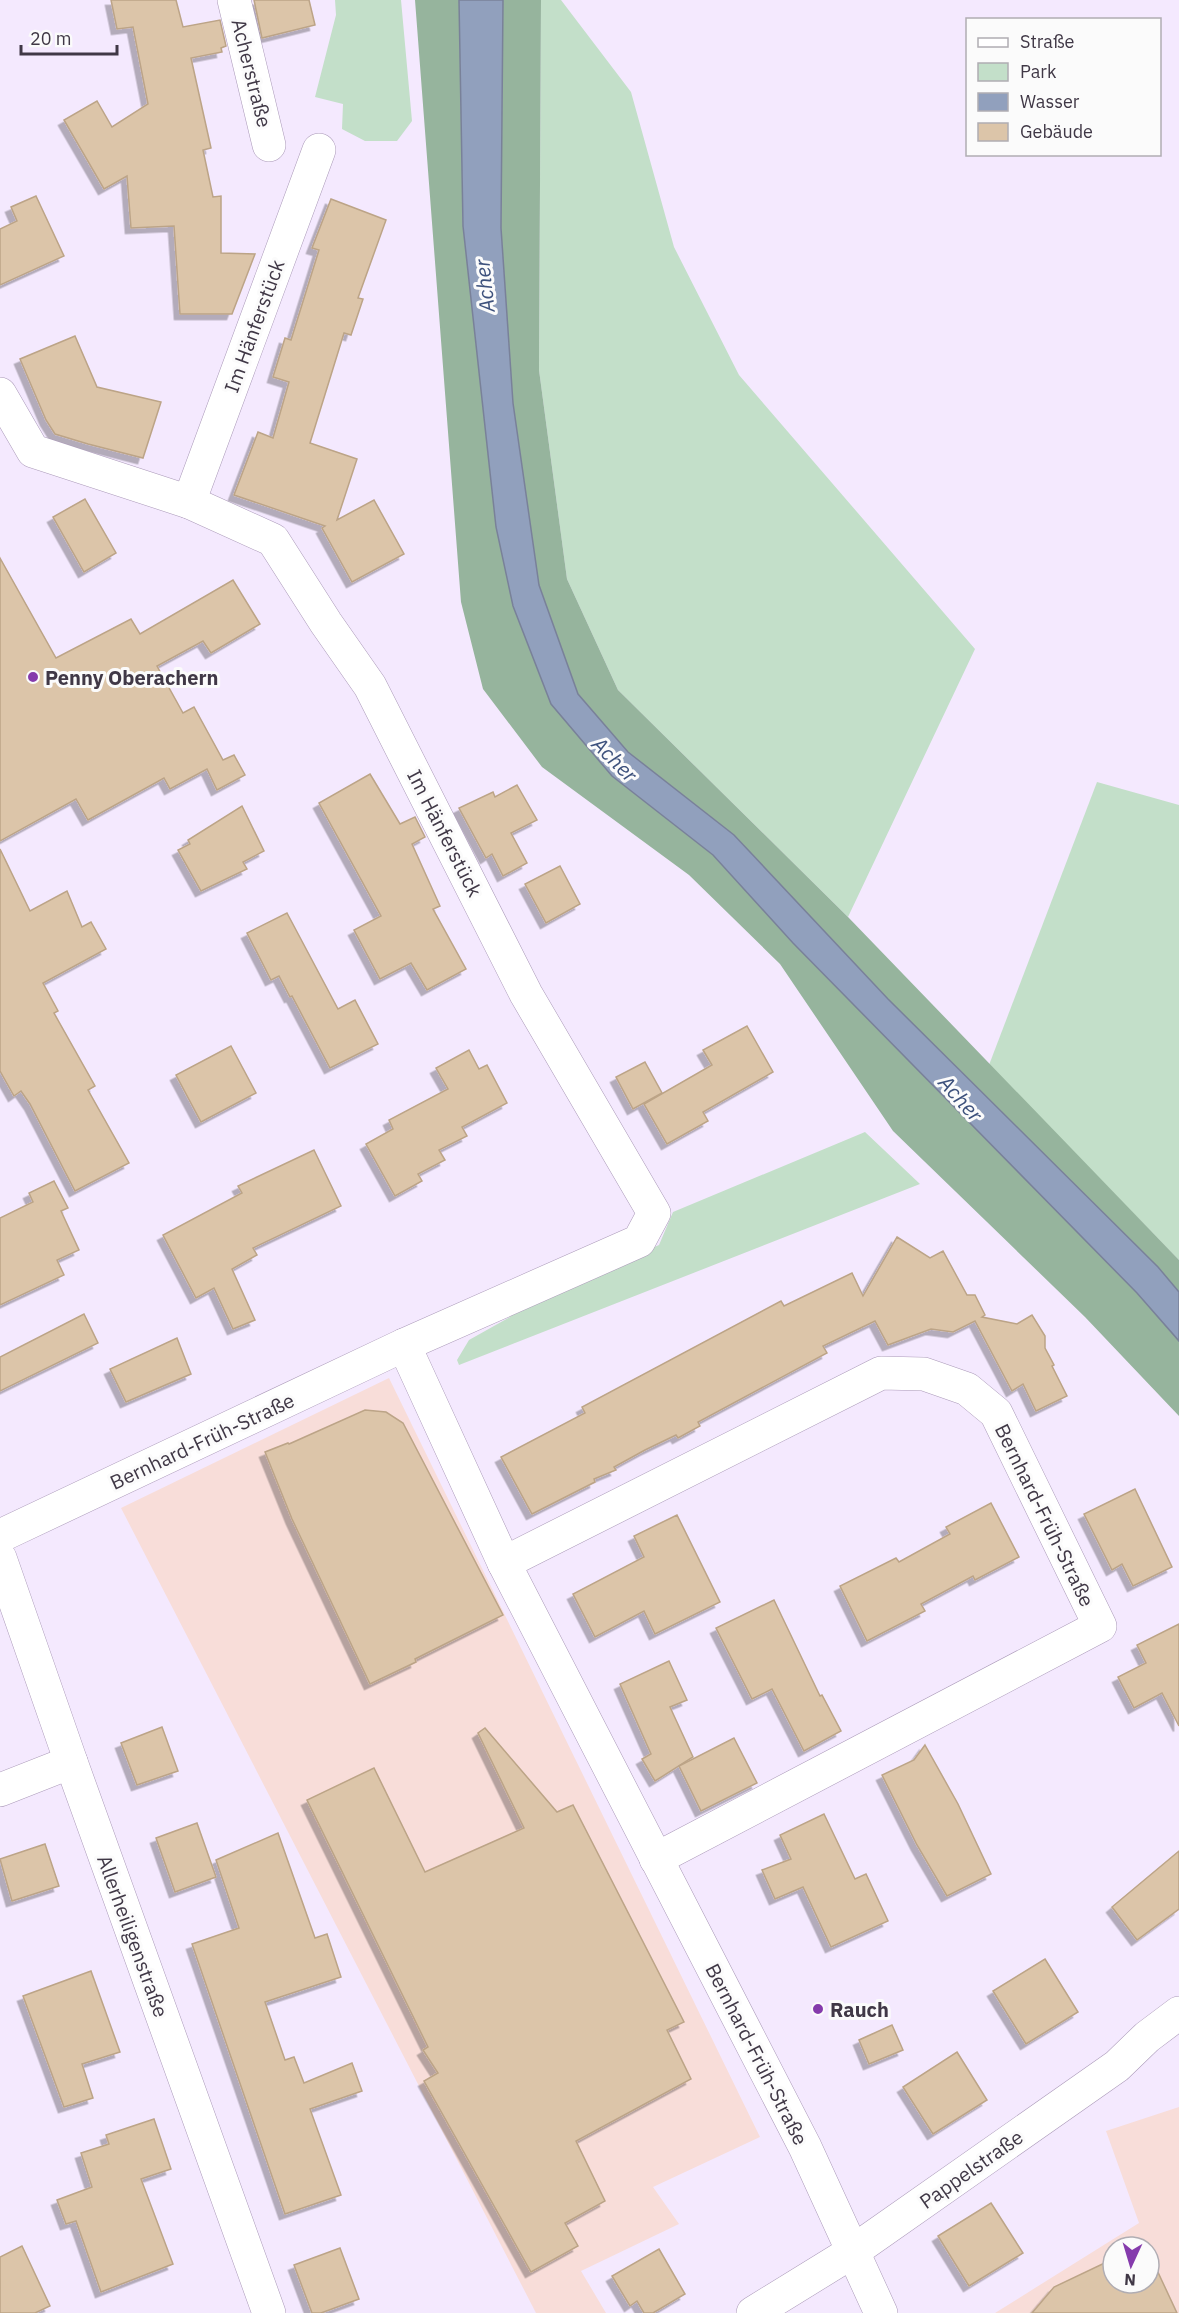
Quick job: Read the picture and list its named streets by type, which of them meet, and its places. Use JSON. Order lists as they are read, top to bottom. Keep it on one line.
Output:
{"streets":{"street":["Acherstraße","Im Hänferstück","Bernhard-Früh-Straße","Allerheiligenstraße","Pappelstraße"]},"crossings":[["Im Hänferstück","Bernhard-Früh-Straße"],["Bernhard-Früh-Straße","Pappelstraße"]],"water":["Acher"],"places":["Penny Oberachern","Rauch"],"legend":["Straße","Park","Wasser","Gebäude"],"scale_bar":"20 m","north":"bottom"}
